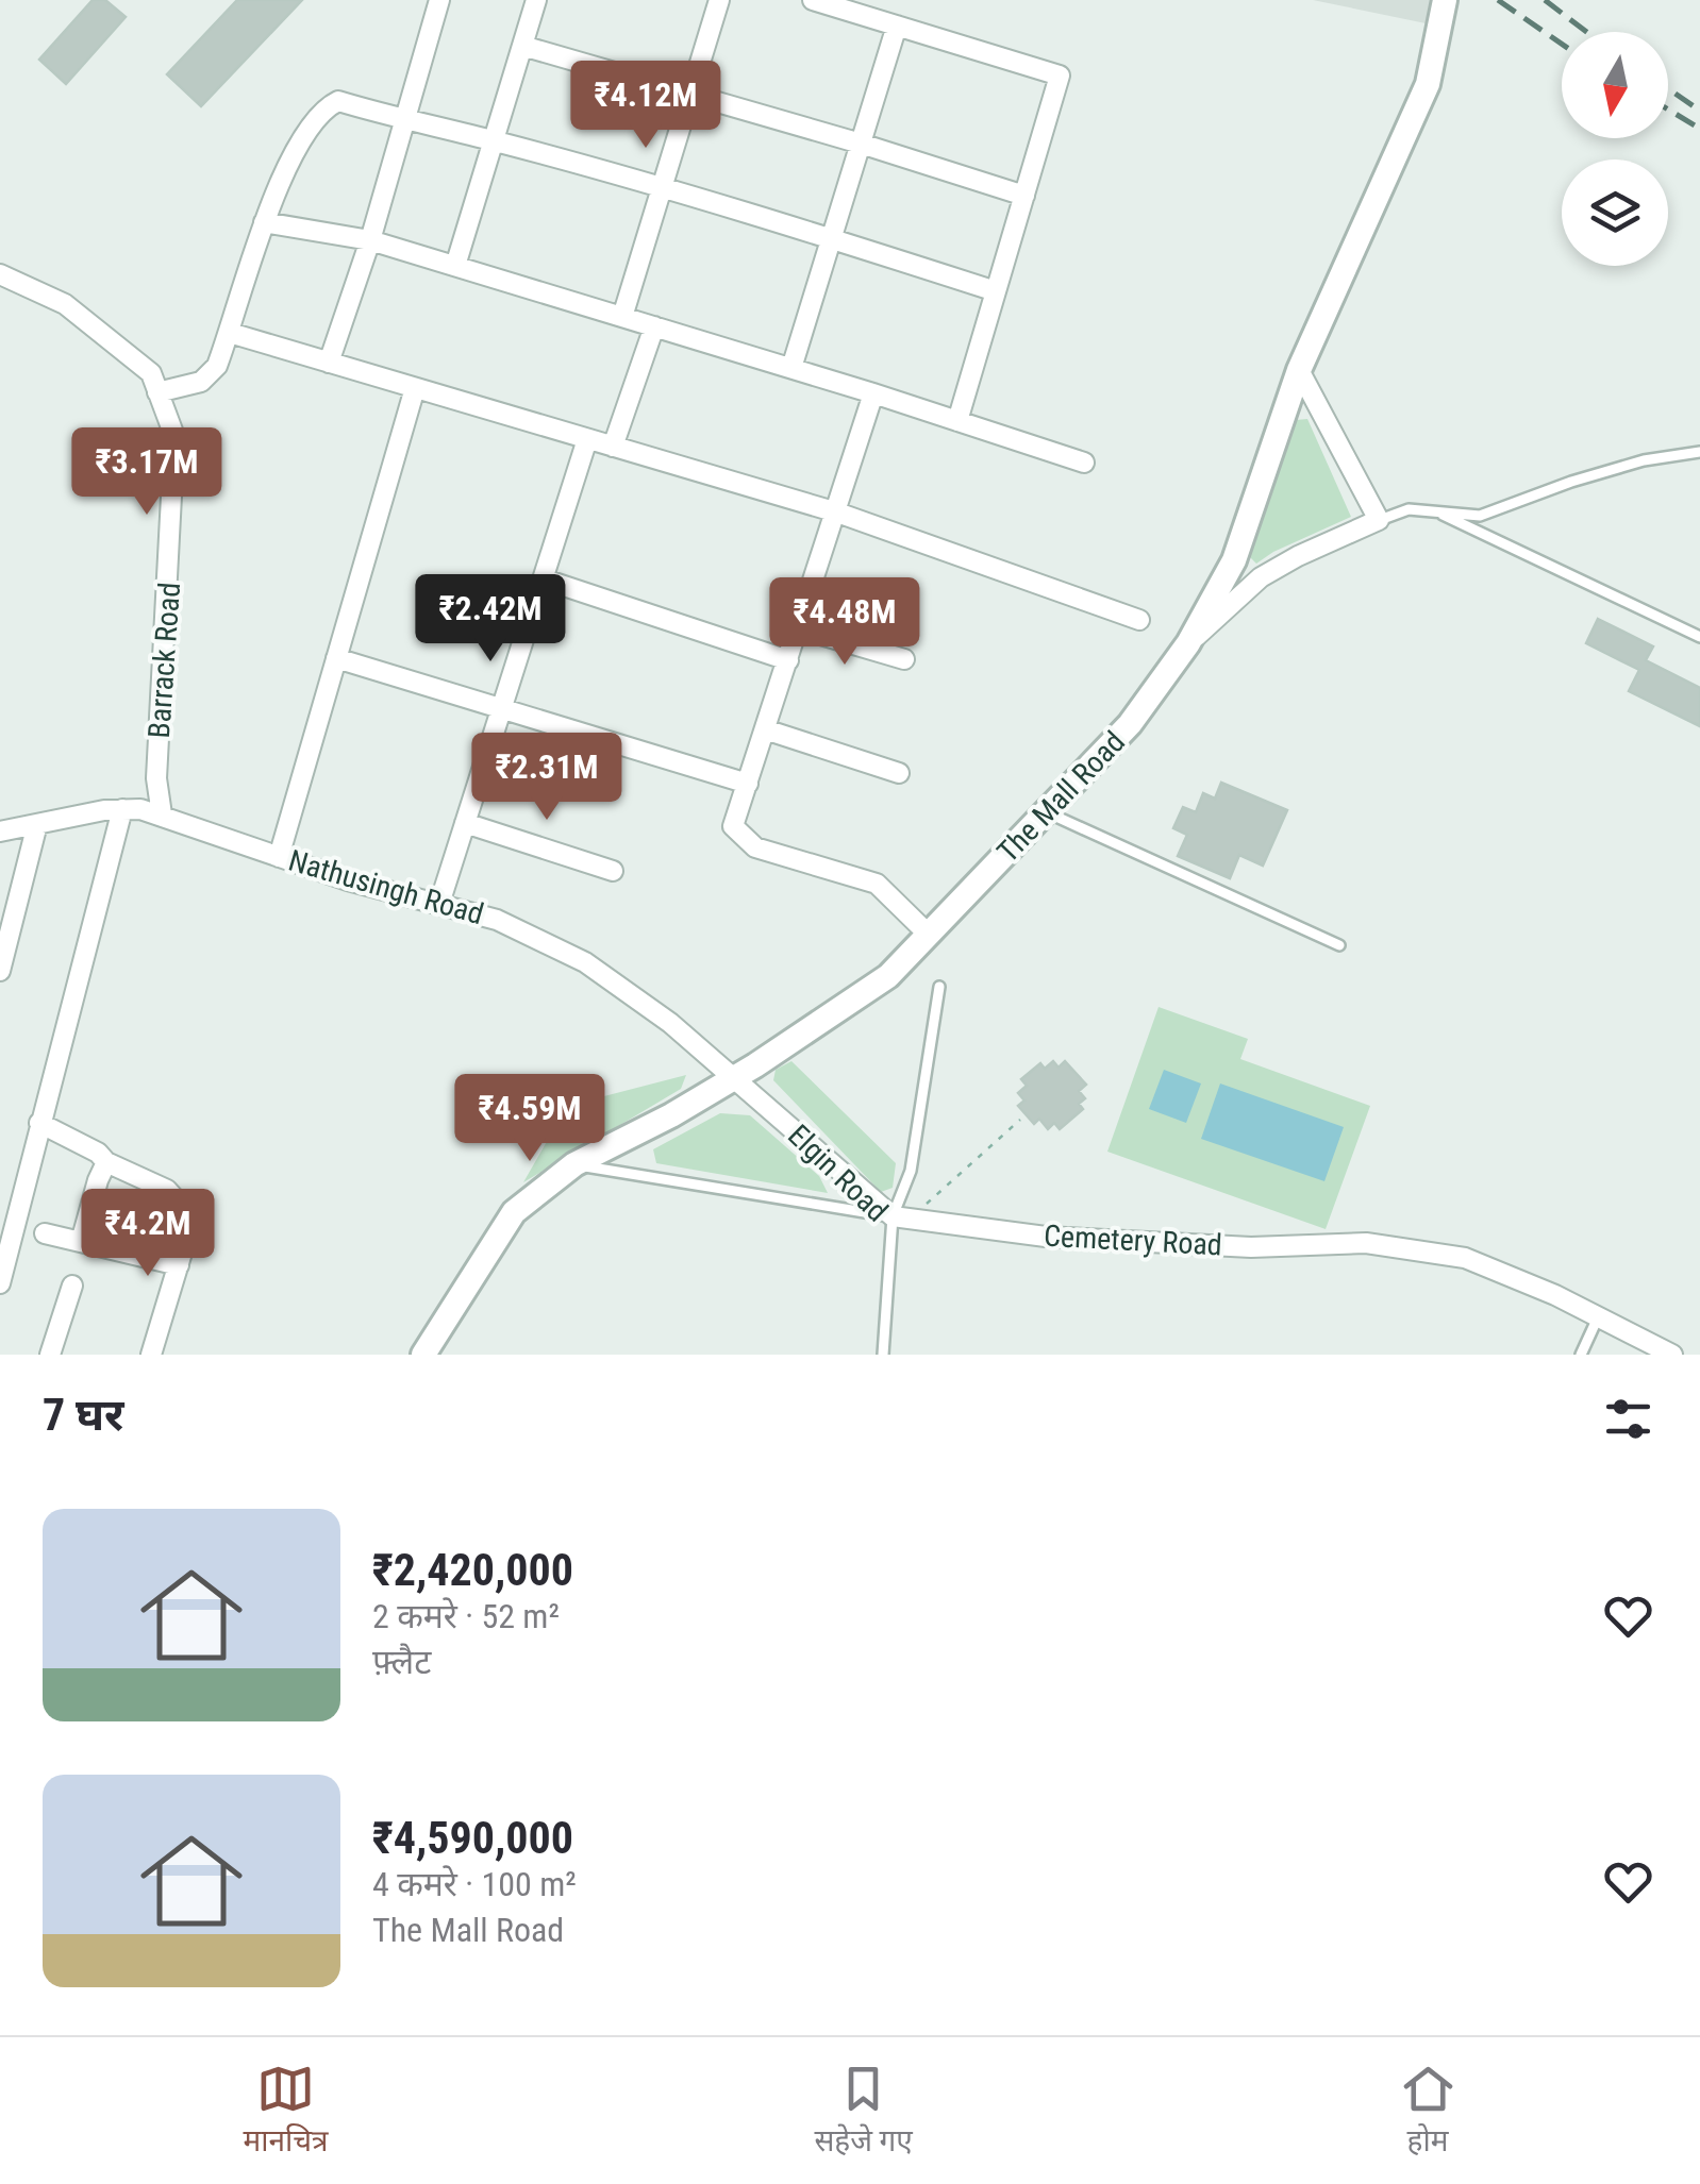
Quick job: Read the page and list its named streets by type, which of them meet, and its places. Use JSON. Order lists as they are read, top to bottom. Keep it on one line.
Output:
{"streets":{"street":["Barrack Road","The Mall Road","Nathusingh Road","Elgin Road","Cemetery Road"]},"crossings":[["Barrack Road","Nathusingh Road"],["The Mall Road","Nathusingh Road"],["The Mall Road","Elgin Road"],["The Mall Road","Cemetery Road"],["Nathusingh Road","Elgin Road"],["Elgin Road","Cemetery Road"]],"north":"bottom","page":{"price":["₹4.12M","₹3.17M","₹2.42M","₹4.48M","₹2.31M","₹4.59M","₹4.2M"],"heading":"7 घर","list":[{"name":"₹2,420,000","note":"2 कमरे · 52 m² · फ़्लैट"},{"name":"₹4,590,000","note":"4 कमरे · 100 m² · The Mall Road"}],"tabs":["मानचित्र","सहेजे गए","होम"]}}
